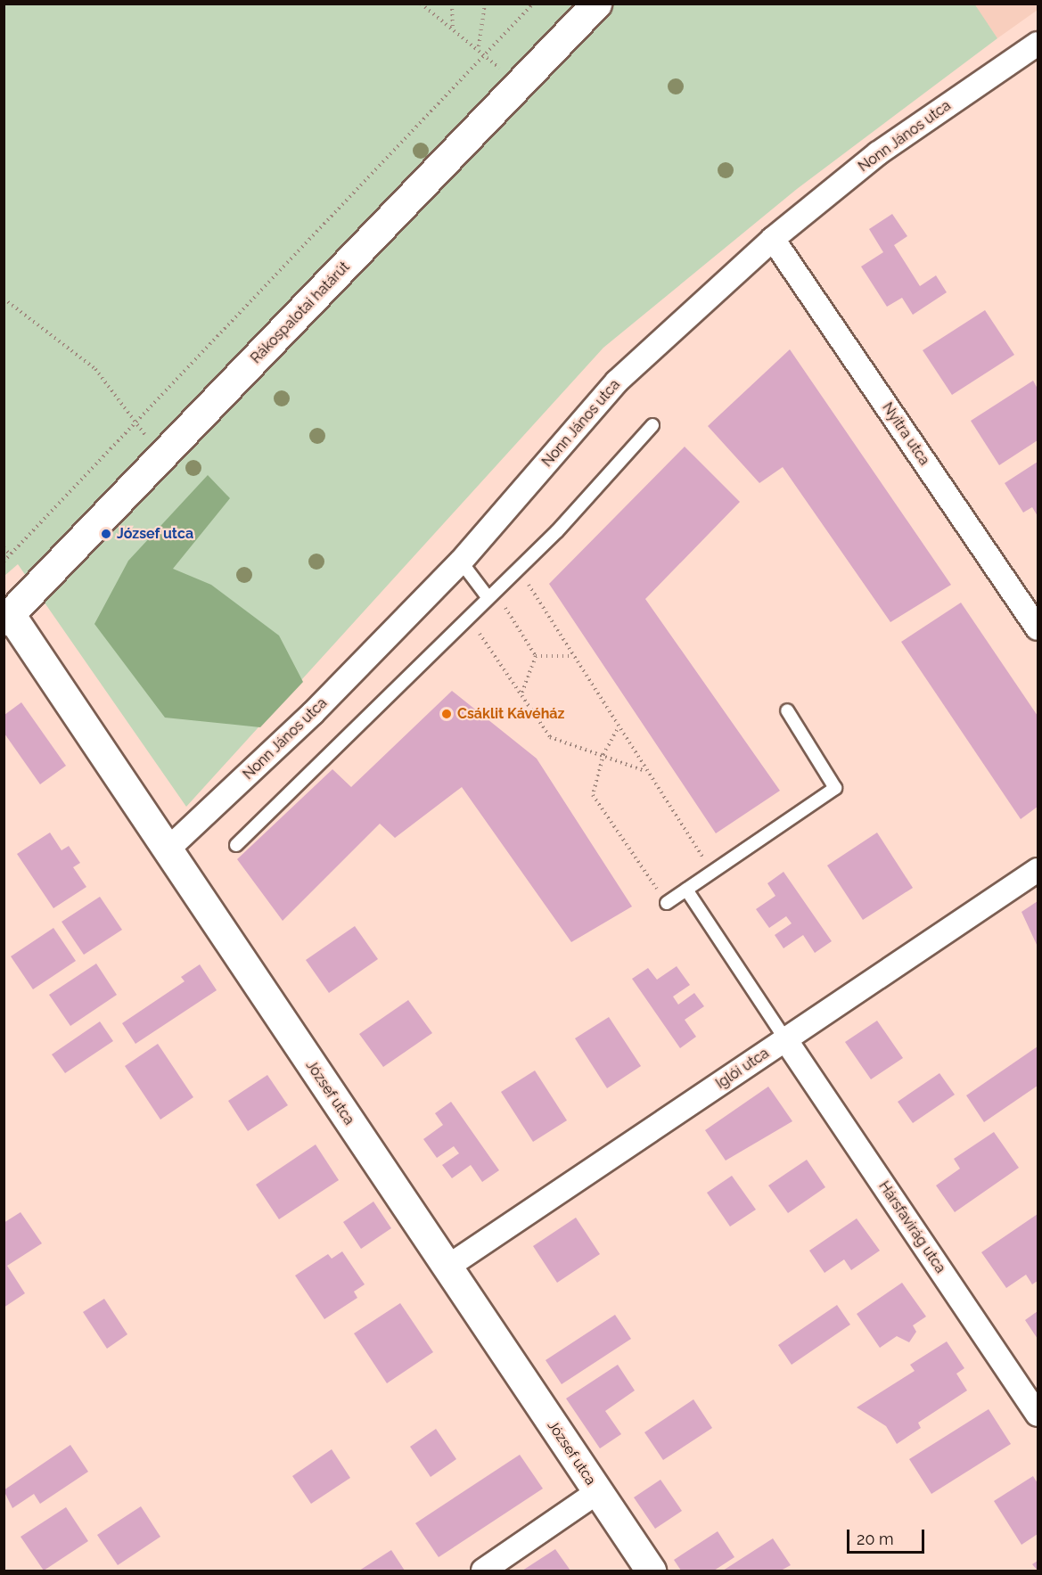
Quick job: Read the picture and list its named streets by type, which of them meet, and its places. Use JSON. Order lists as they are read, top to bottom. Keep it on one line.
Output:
{"streets":{"street":["Nonn János utca","Rákospalotai határút","Nyitra utca","Iglói utca","József utca","Hársfavirág utca"]},"crossings":[["Nonn János utca","Nyitra utca"],["Nonn János utca","József utca"],["Rákospalotai határút","József utca"],["Iglói utca","József utca"],["Iglói utca","Hársfavirág utca"]],"places":["József utca","Csáklit Kávéház"],"scale_bar":"20 m"}
